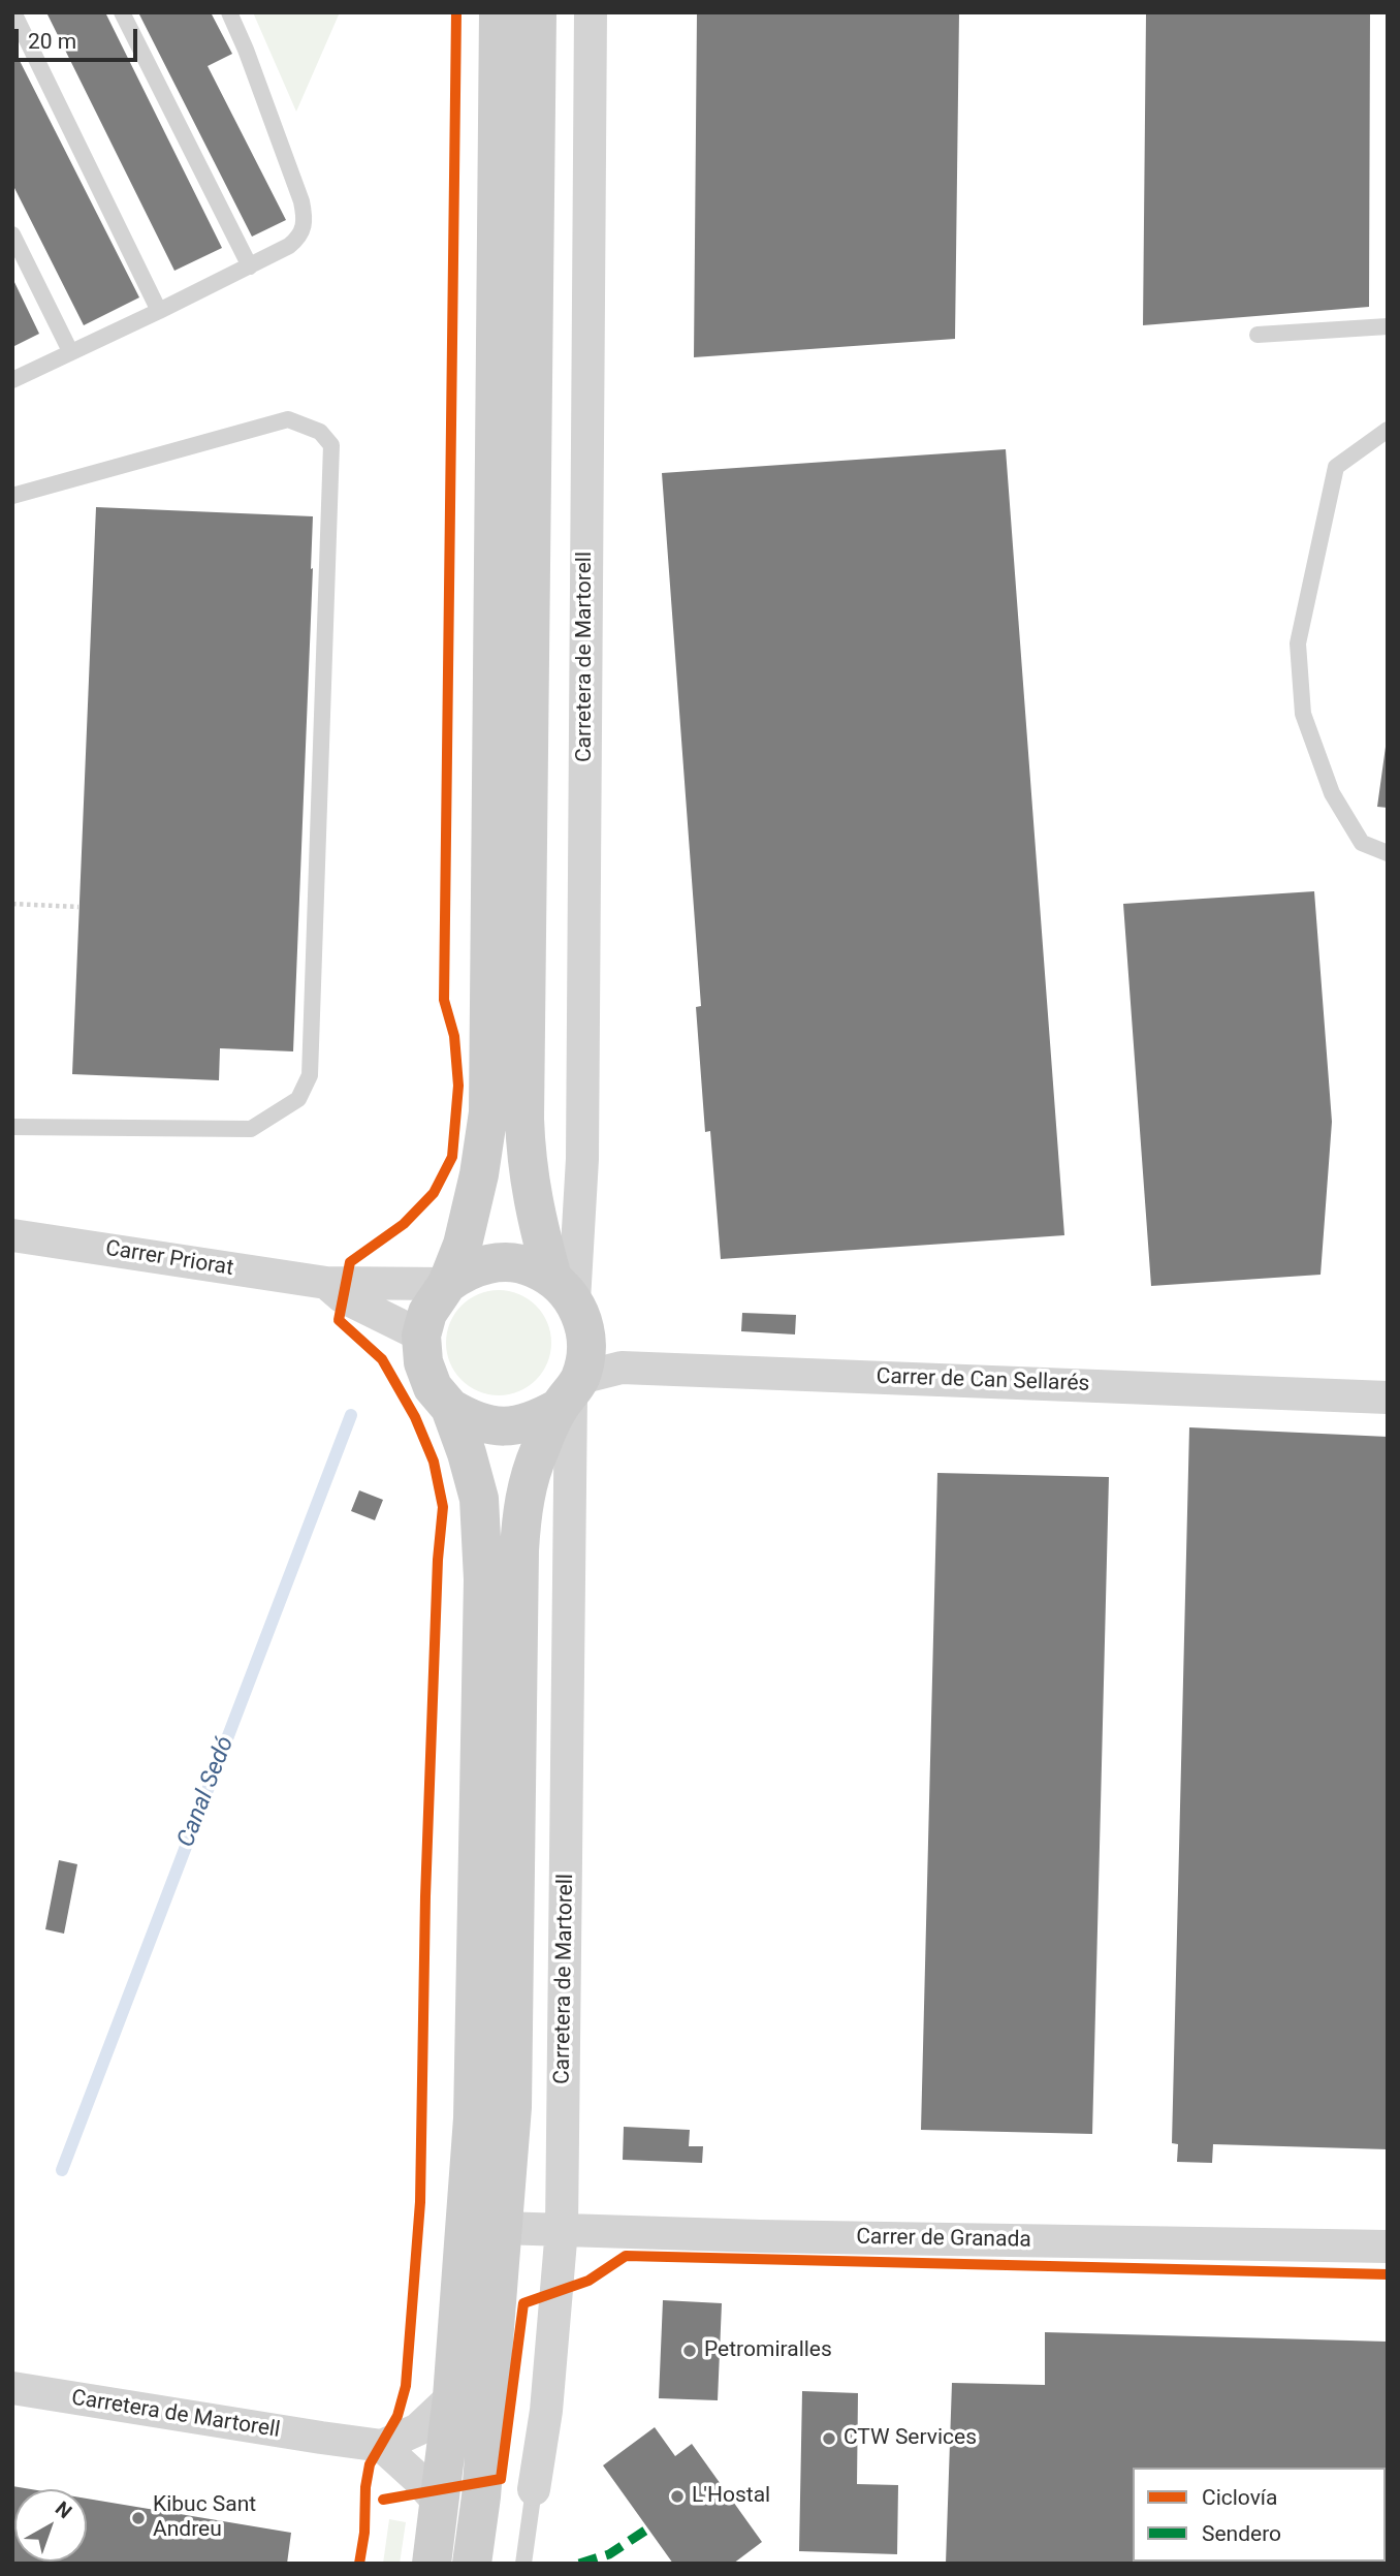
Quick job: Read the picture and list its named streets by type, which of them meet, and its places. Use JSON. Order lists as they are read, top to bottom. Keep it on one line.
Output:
{"streets":{"main road":["Carretera de Martorell"],"street":["Carrer Priorat","Carrer de Can Sellarés","Carrer de Granada"]},"crossings":[["Carretera de Martorell","Carrer Priorat"],["Carretera de Martorell","Carrer de Can Sellarés"],["Carretera de Martorell","Carrer de Granada"],["Carrer Priorat","Carrer de Can Sellarés"]],"water":["Canal Sedó"],"places":["Petromiralles","CTW Services","L'Hostal","Kibuc Sant Andreu"],"legend":["Ciclovía","Sendero"],"scale_bar":"20 m","north":"top right"}
